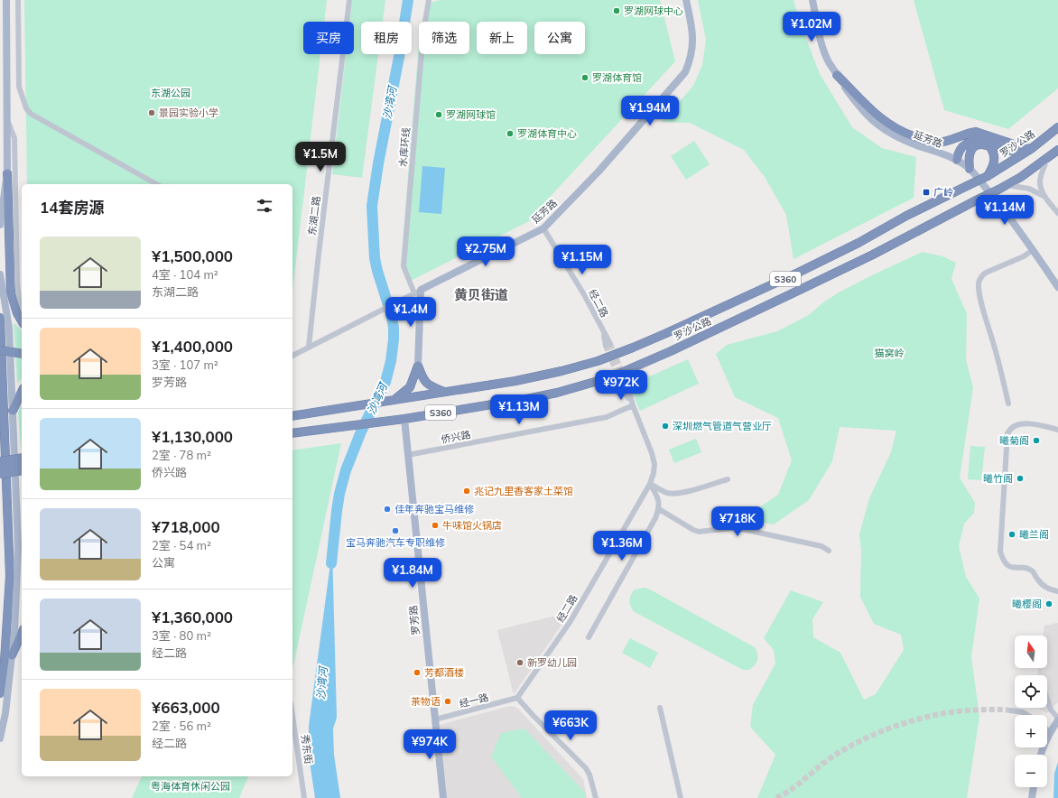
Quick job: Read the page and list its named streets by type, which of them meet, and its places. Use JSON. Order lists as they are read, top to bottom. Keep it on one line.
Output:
{"streets":{"highway":["罗沙公路","S360"],"main road":["延芳路","罗芳路"],"street":["水库环线","东湖二路","经二路","侨兴路","经一路","秀东街"]},"crossings":[["延芳路","水库环线"],["延芳路","东湖二路"],["延芳路","经二路"],["罗沙公路","S360"],["罗沙公路","罗芳路"],["S360","罗芳路"],["经二路","侨兴路"],["经二路","经一路"],["侨兴路","罗芳路"],["罗芳路","经一路"]],"districts":["黄贝街道"],"water":["沙湾河"],"parks":["东湖公园","猫窝岭","粤海体育休闲公园"],"places":{"other":["罗湖网球中心","罗湖体育馆","景园实验小学","罗湖网球馆","罗湖体育中心","深圳燃气管道气营业厅","曦菊阁","曦竹阁","兆记九里香客家土菜馆","佳年奔驰宝马维修","牛味馆火锅店","宝马奔驰汽车专职维修","曦兰阁","曦樱阁","新罗幼儿园","芳都酒楼","茶物语"],"transit":["广岭"]},"north":"top","page":{"price":["¥1.02M","¥1.94M","¥1.5M","¥1.14M","¥2.75M","¥1.15M","¥1.4M","¥972K","¥1.13M","¥718K","¥1.36M","¥1.84M","¥663K","¥974K"],"chip":["买房","租房","筛选","新上","公寓"],"heading":"14套房源","list":[{"name":"¥1,500,000","note":"4室 · 104 m² · 东湖二路"},{"name":"¥1,400,000","note":"3室 · 107 m² · 罗芳路"},{"name":"¥1,130,000","note":"2室 · 78 m² · 侨兴路"},{"name":"¥718,000","note":"2室 · 54 m² · 公寓"},{"name":"¥1,360,000","note":"3室 · 80 m² · 经二路"},{"name":"¥663,000","note":"2室 · 56 m² · 经二路"}],"map_buttons":["+","−"]}}
